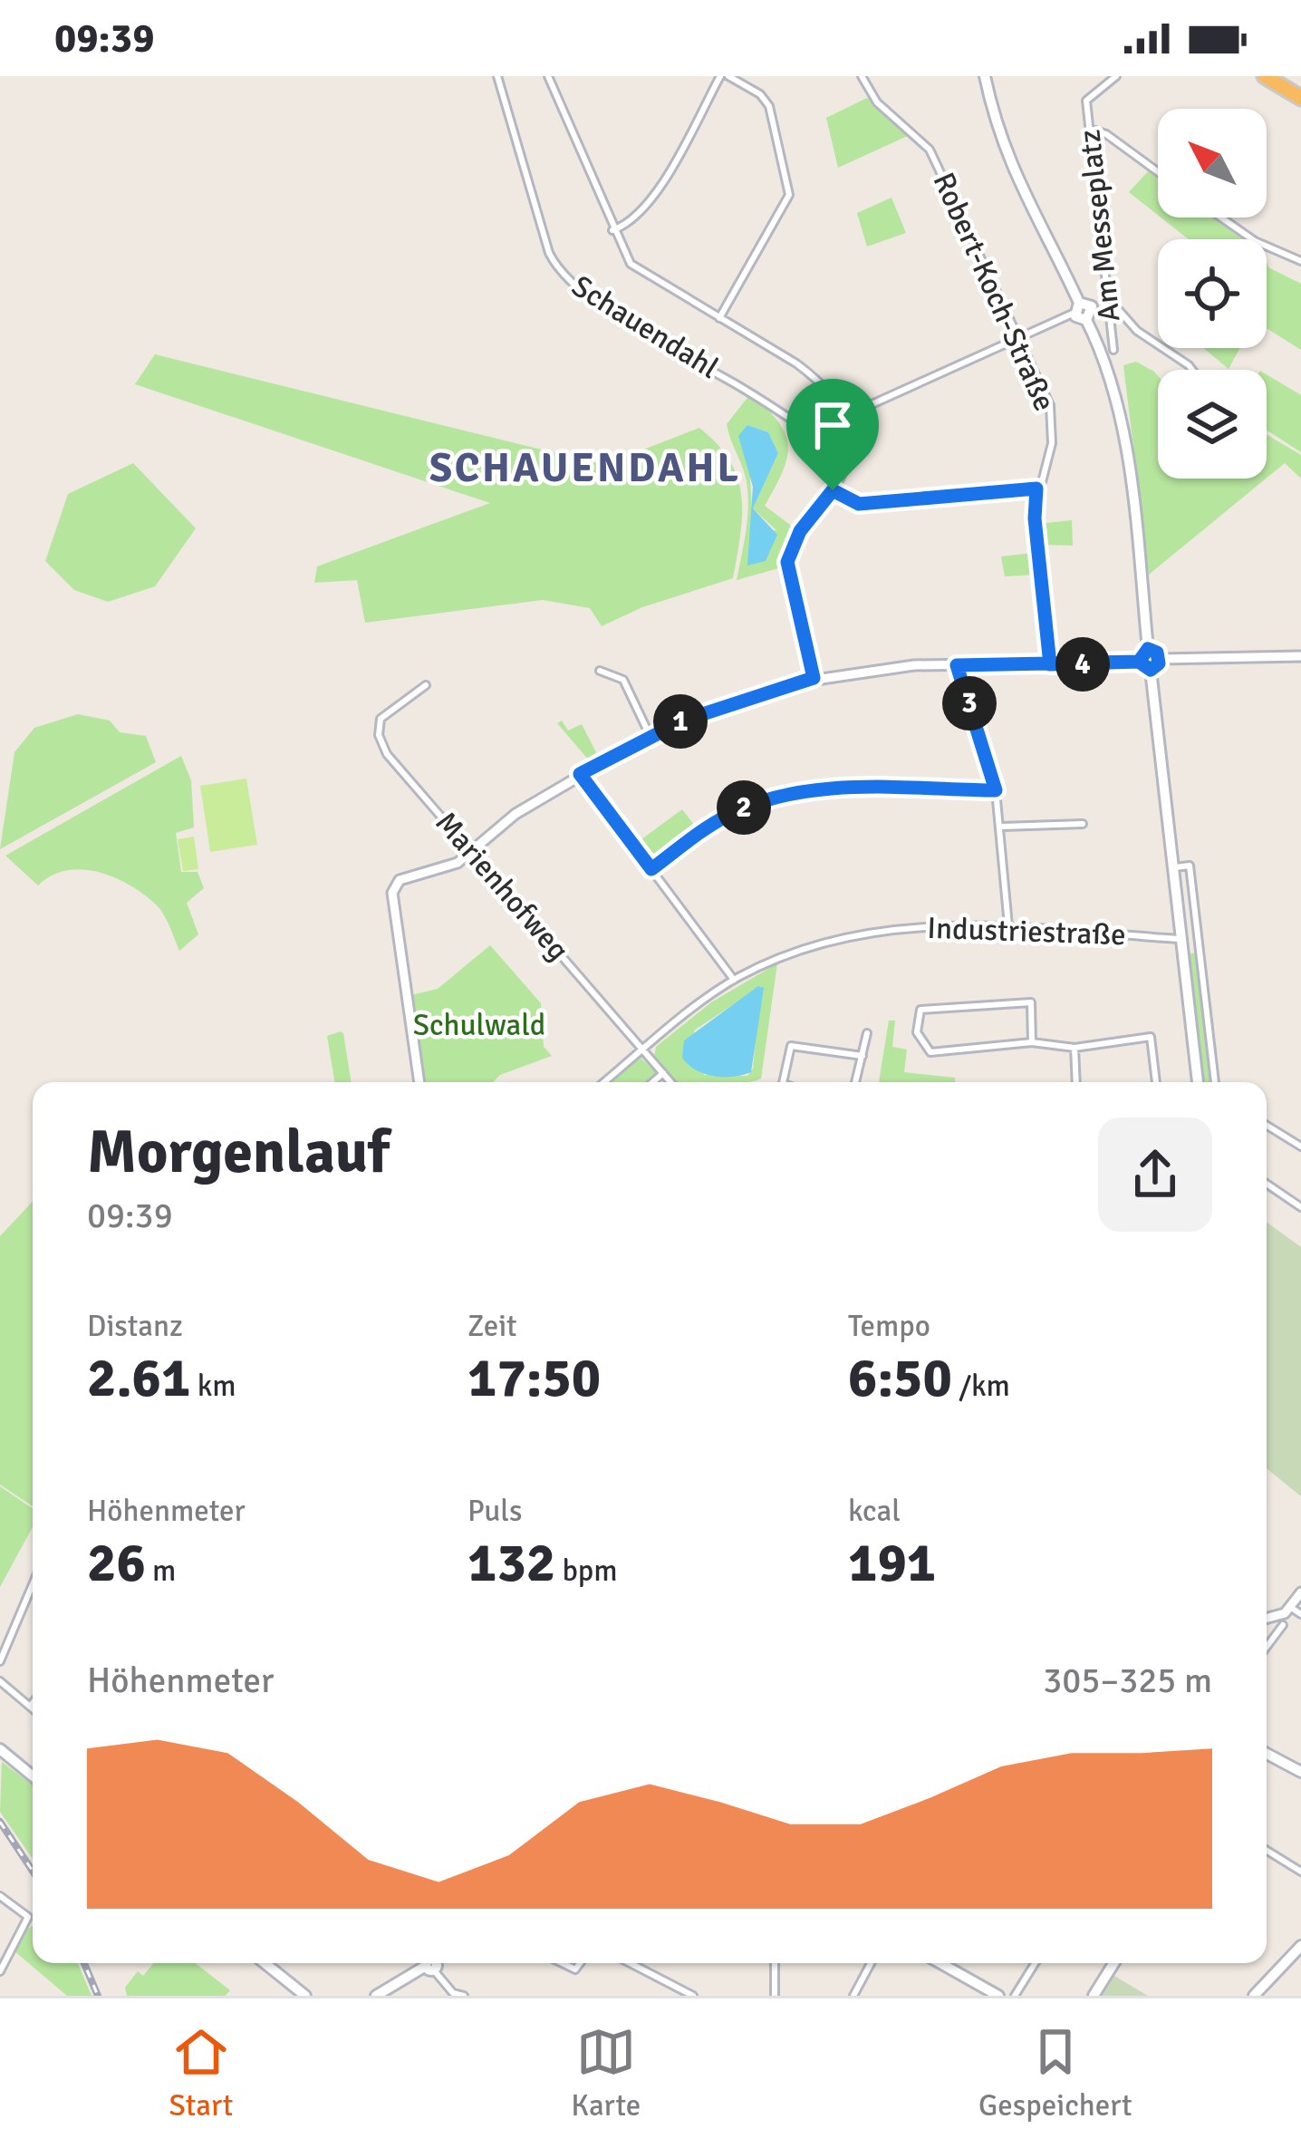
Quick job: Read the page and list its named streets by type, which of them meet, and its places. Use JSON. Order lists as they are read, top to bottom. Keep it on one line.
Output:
{"streets":{"street":["Am Messeplatz","Robert-Koch-Straße","Schauendahl","Marienhofweg","Industriestraße"]},"crossings":[["Marienhofweg","Industriestraße"]],"districts":["SCHAUENDAHL"],"parks":["Schulwald"],"north":"top left","page":{"status":"09:39","pins":["4","3","1","2"],"heading":["Morgenlauf","09:39"],"stats":[["Distanz","2.61 km"],["Zeit","17:50"],["Tempo","6:50 /km"],["Höhenmeter","26 m"],["Puls","132 bpm"],["kcal","191"]],"chart":["Höhenmeter","305–325 m"],"tabs":["Start","Karte","Gespeichert"]}}
